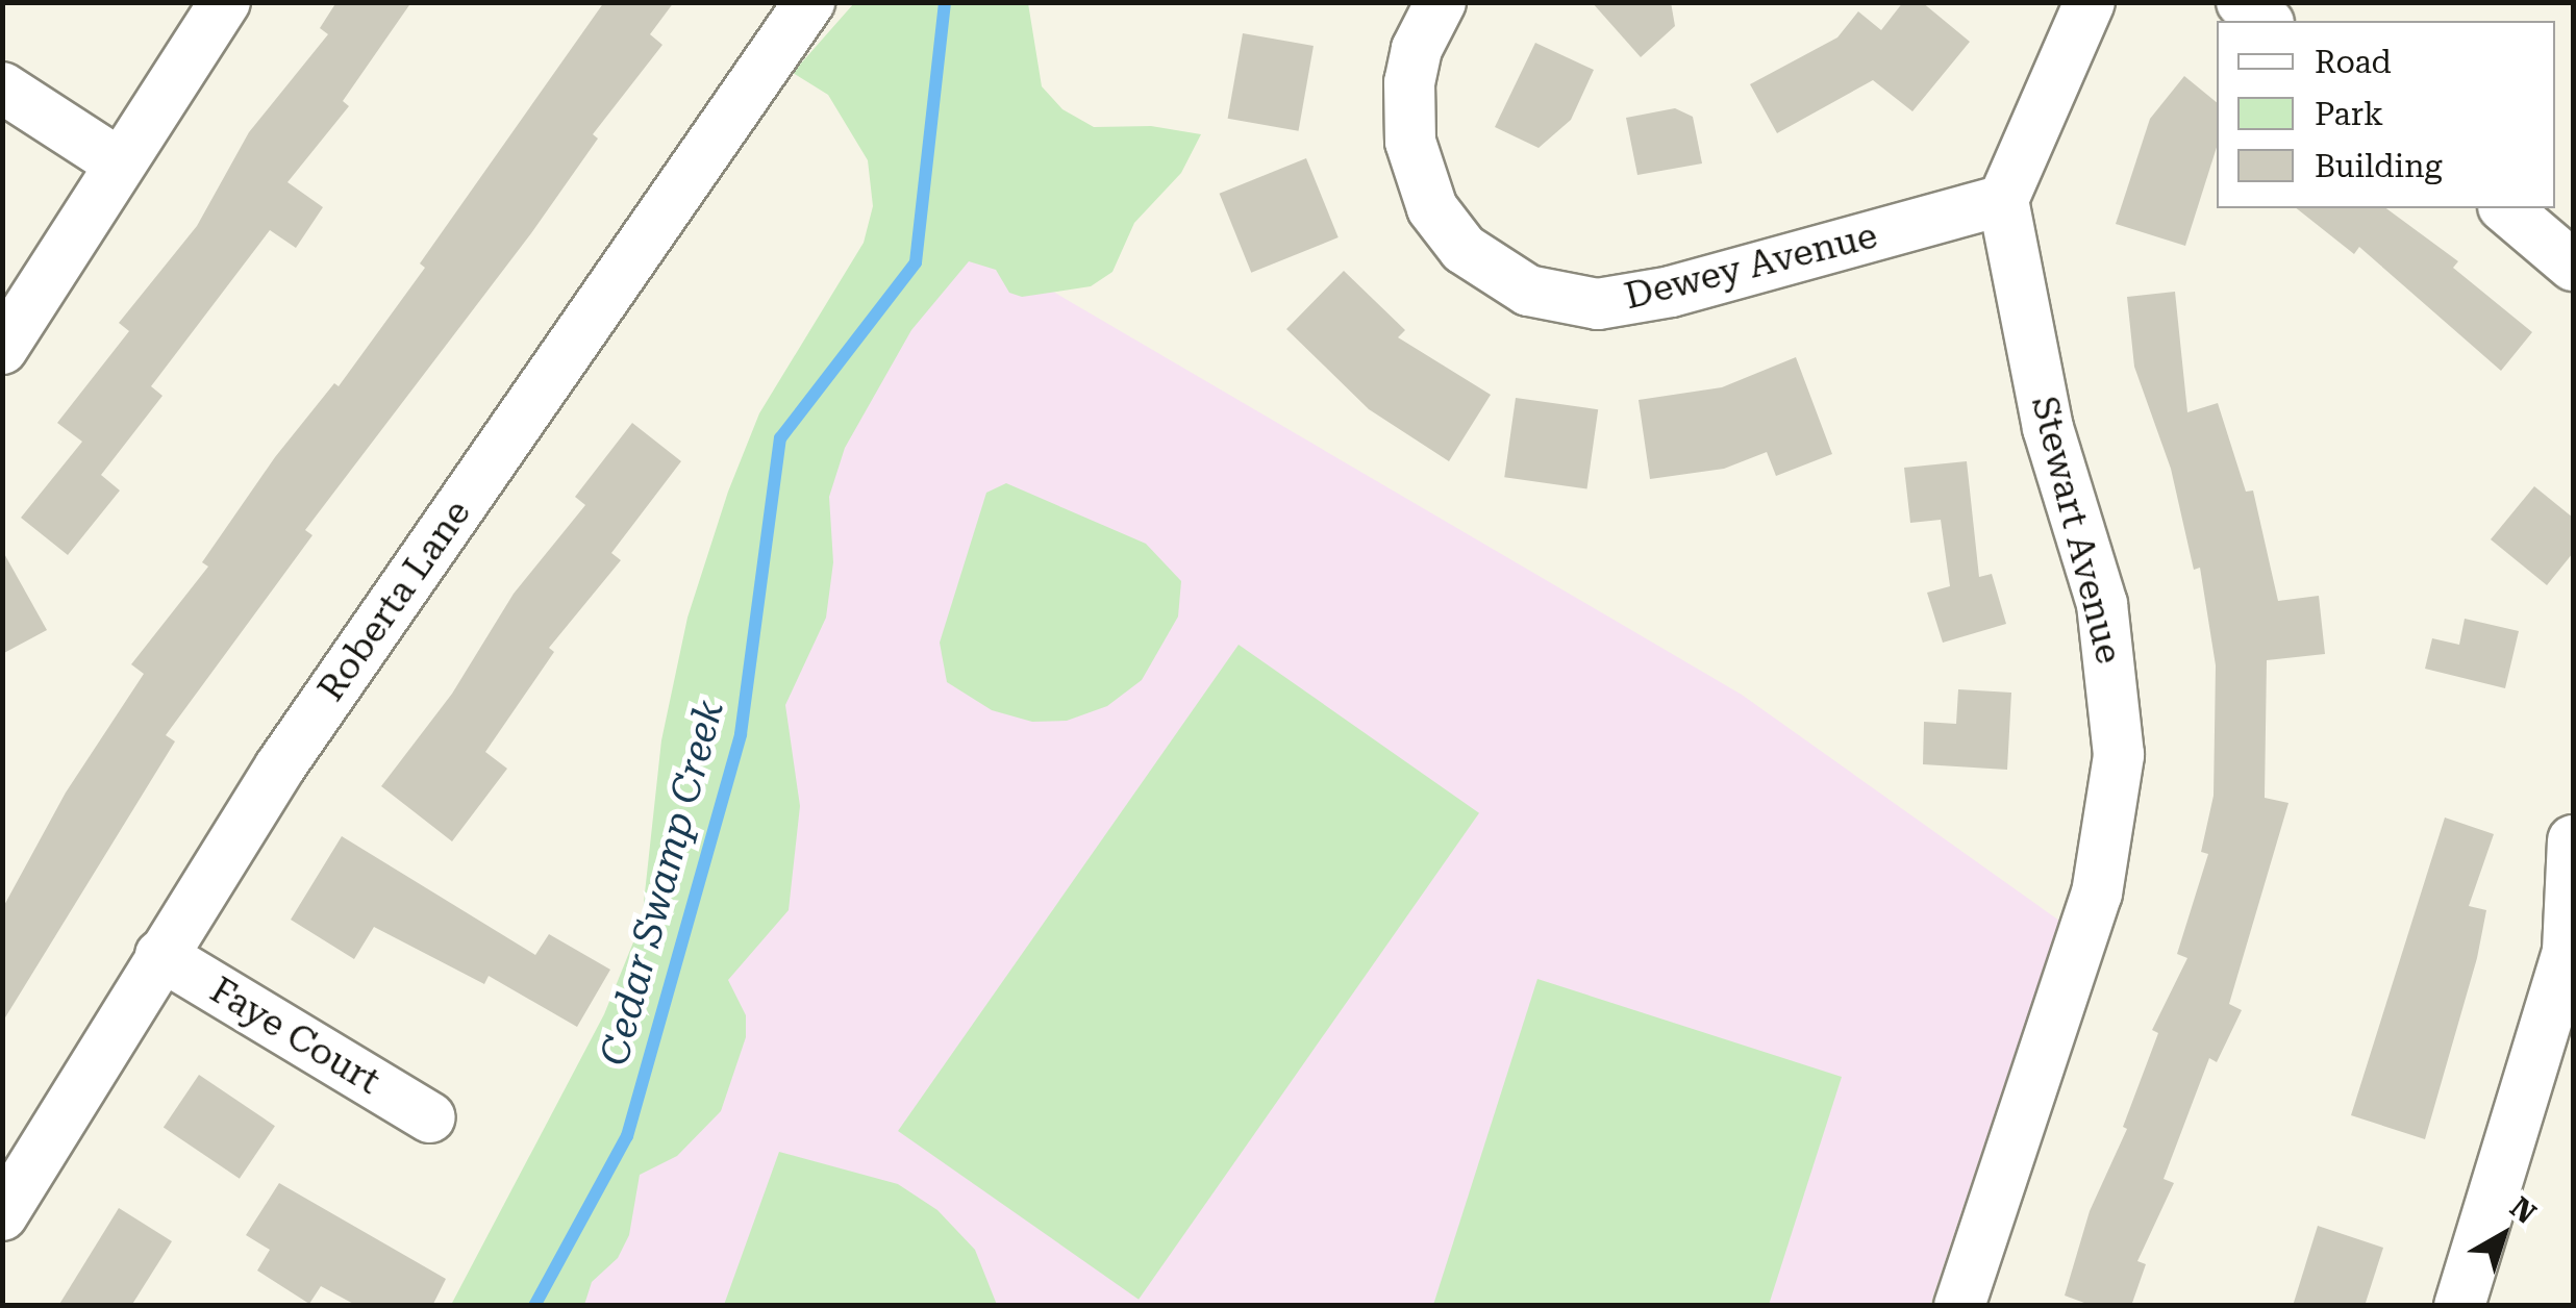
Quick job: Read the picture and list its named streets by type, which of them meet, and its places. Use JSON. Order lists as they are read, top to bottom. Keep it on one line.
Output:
{"streets":{"street":["Dewey Avenue","Stewart Avenue","Roberta Lane","Faye Court"]},"crossings":[["Dewey Avenue","Stewart Avenue"],["Roberta Lane","Faye Court"]],"water":["Cedar Swamp Creek"],"legend":["Road","Park","Building"],"north":"top right"}
